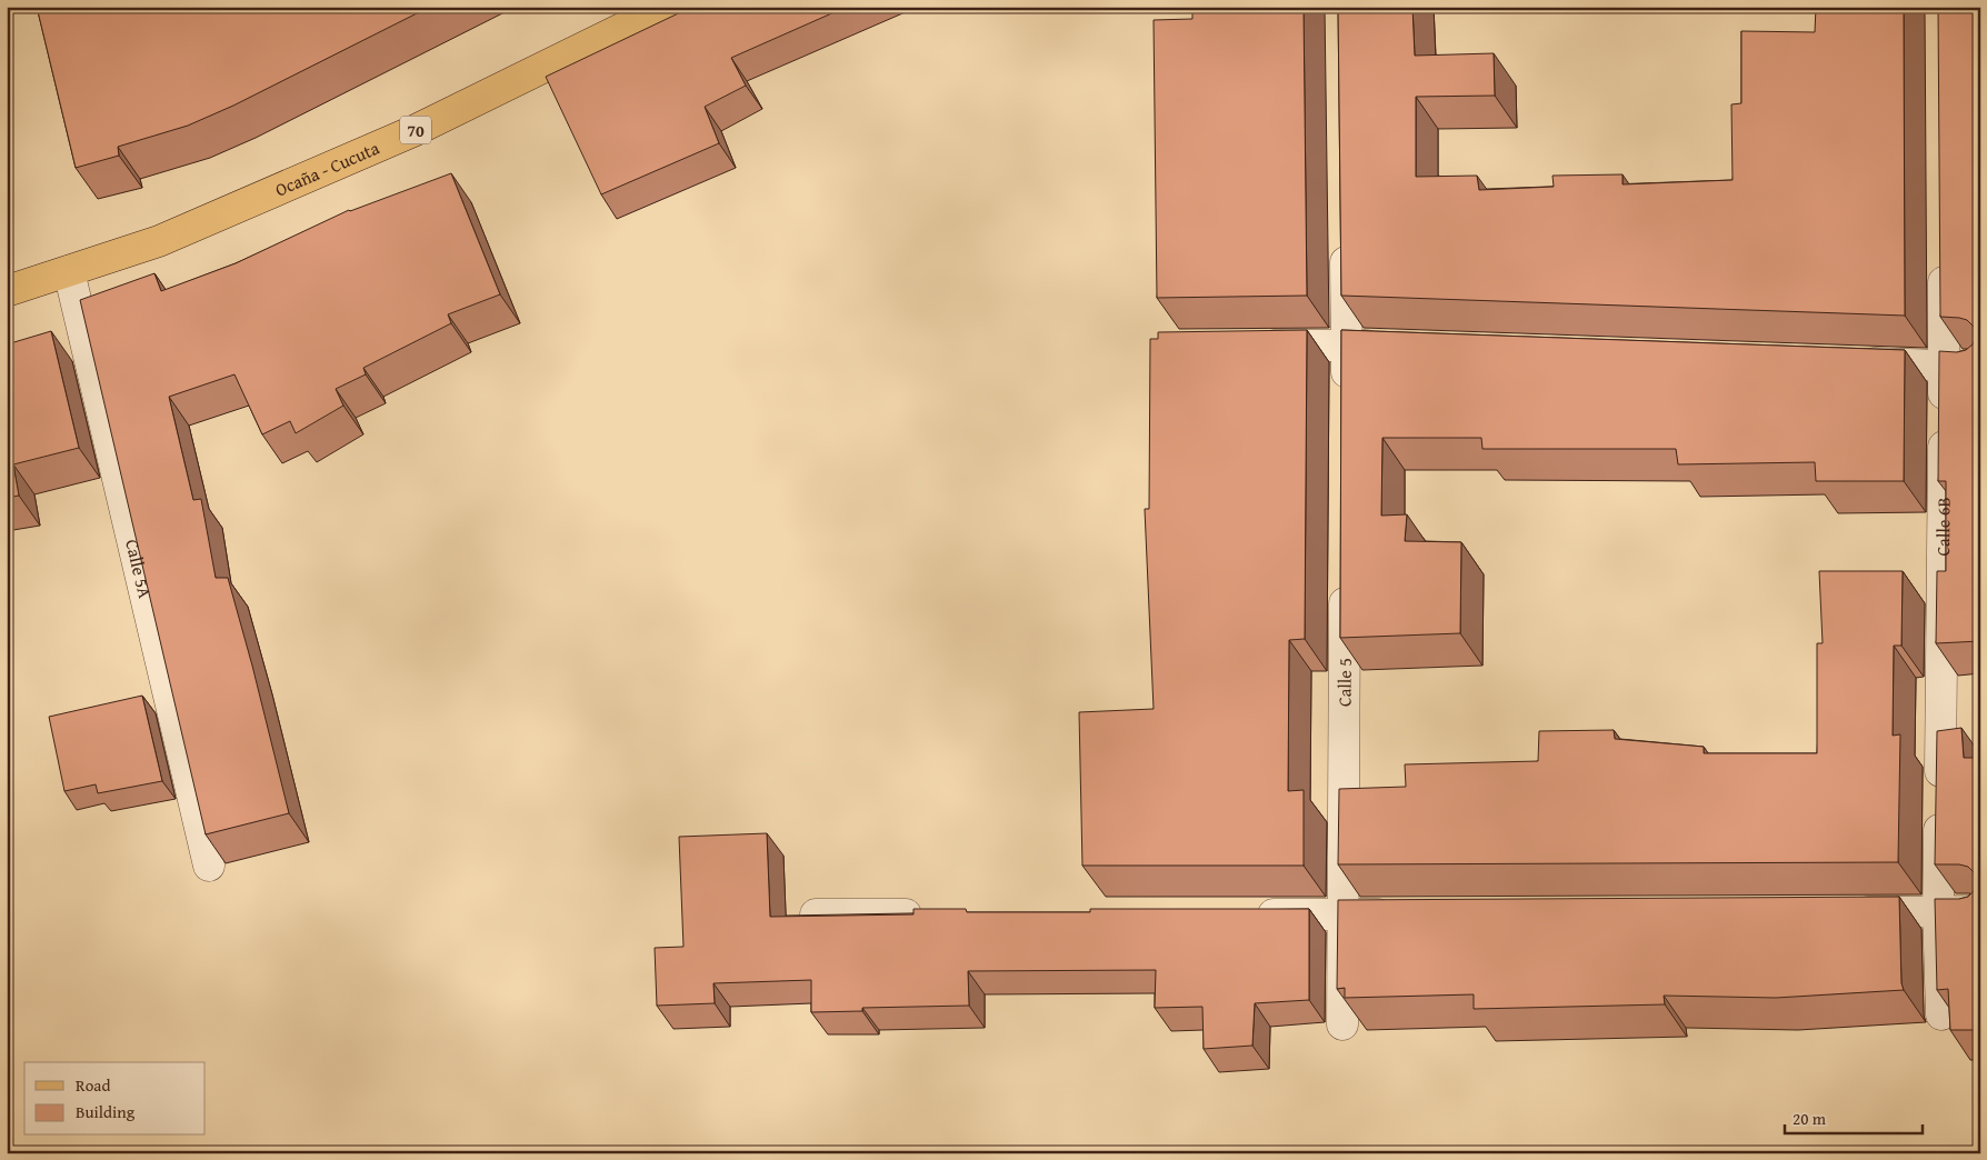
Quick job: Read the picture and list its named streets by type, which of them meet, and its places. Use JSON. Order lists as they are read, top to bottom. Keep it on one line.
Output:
{"streets":{"main road":["70","Ocaña - Cucuta"],"street":["Calle 6B","Calle 5A","Calle 5"]},"crossings":[["Ocaña - Cucuta","Calle 5A"]],"legend":["Road","Building"],"scale_bar":"20 m"}
